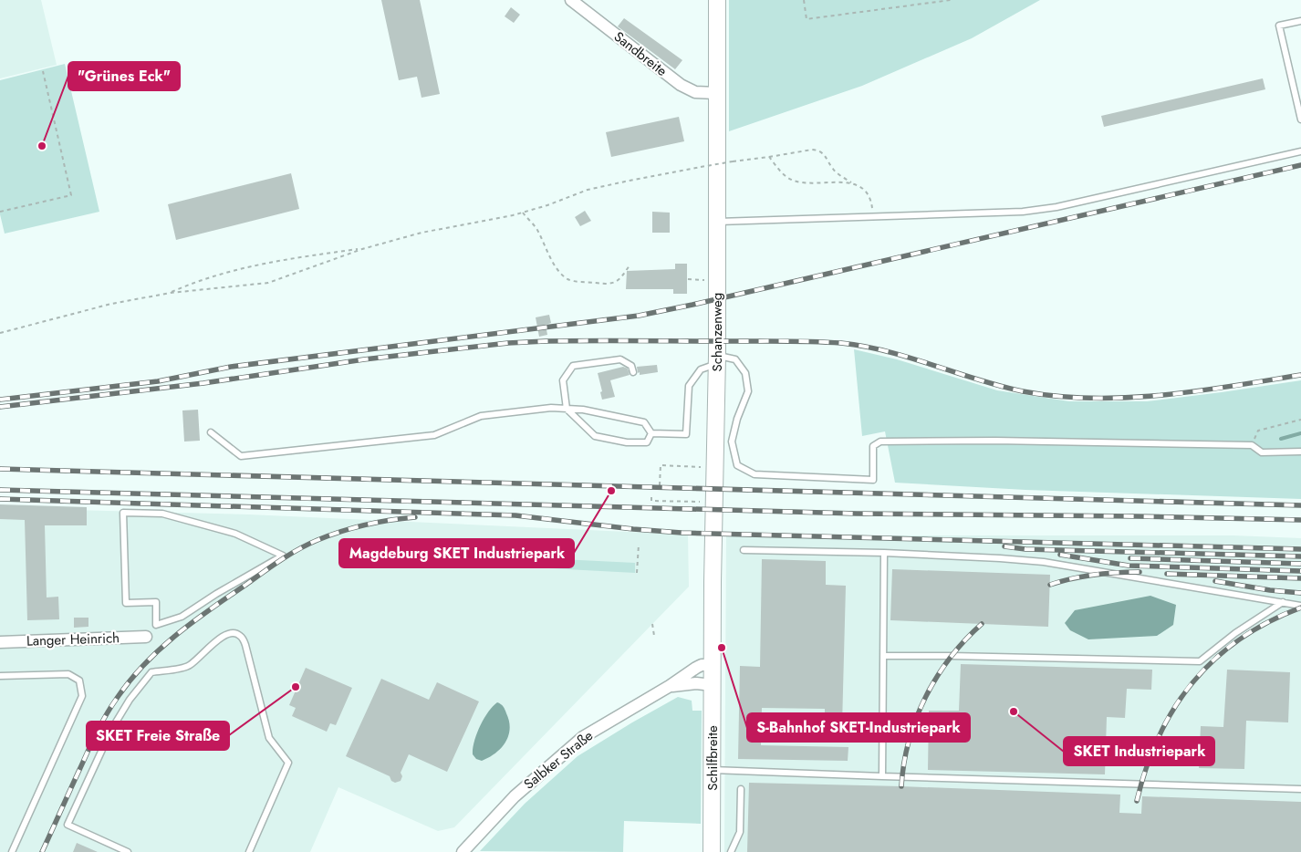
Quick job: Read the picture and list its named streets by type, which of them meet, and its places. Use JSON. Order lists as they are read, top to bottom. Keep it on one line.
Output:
{"streets":{"main road":["Schanzenweg","Schilfbreite"],"street":["Sandbreite","Langer Heinrich","Salbker Straße"]},"crossings":[["Sandbreite","Schanzenweg"],["Schanzenweg","Schilfbreite"],["Schanzenweg","Salbker Straße"],["Schilfbreite","Salbker Straße"]],"places":["\"Grünes Eck\"","Magdeburg SKET Industriepark","S-Bahnhof SKET-Industriepark","SKET Freie Straße","SKET Industriepark"]}
